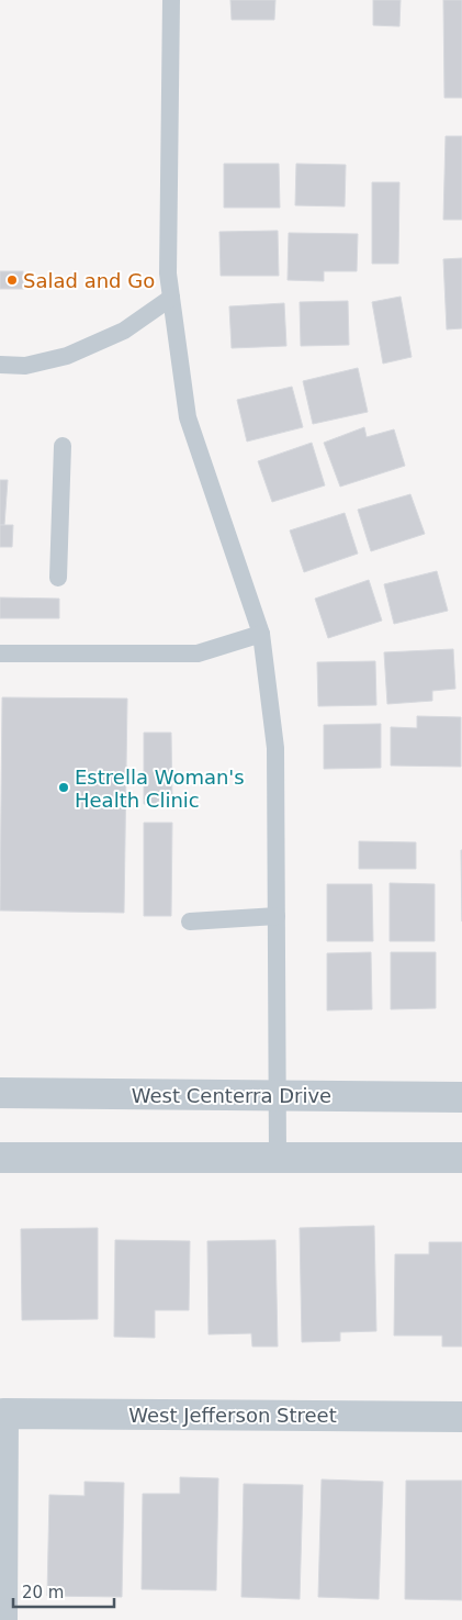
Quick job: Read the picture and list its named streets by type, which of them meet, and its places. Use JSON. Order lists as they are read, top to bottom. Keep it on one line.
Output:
{"streets":{"street":["West Centerra Drive","West Jefferson Street"]},"places":["Salad and Go","Estrella Woman's Health Clinic"],"scale_bar":"20 m"}
